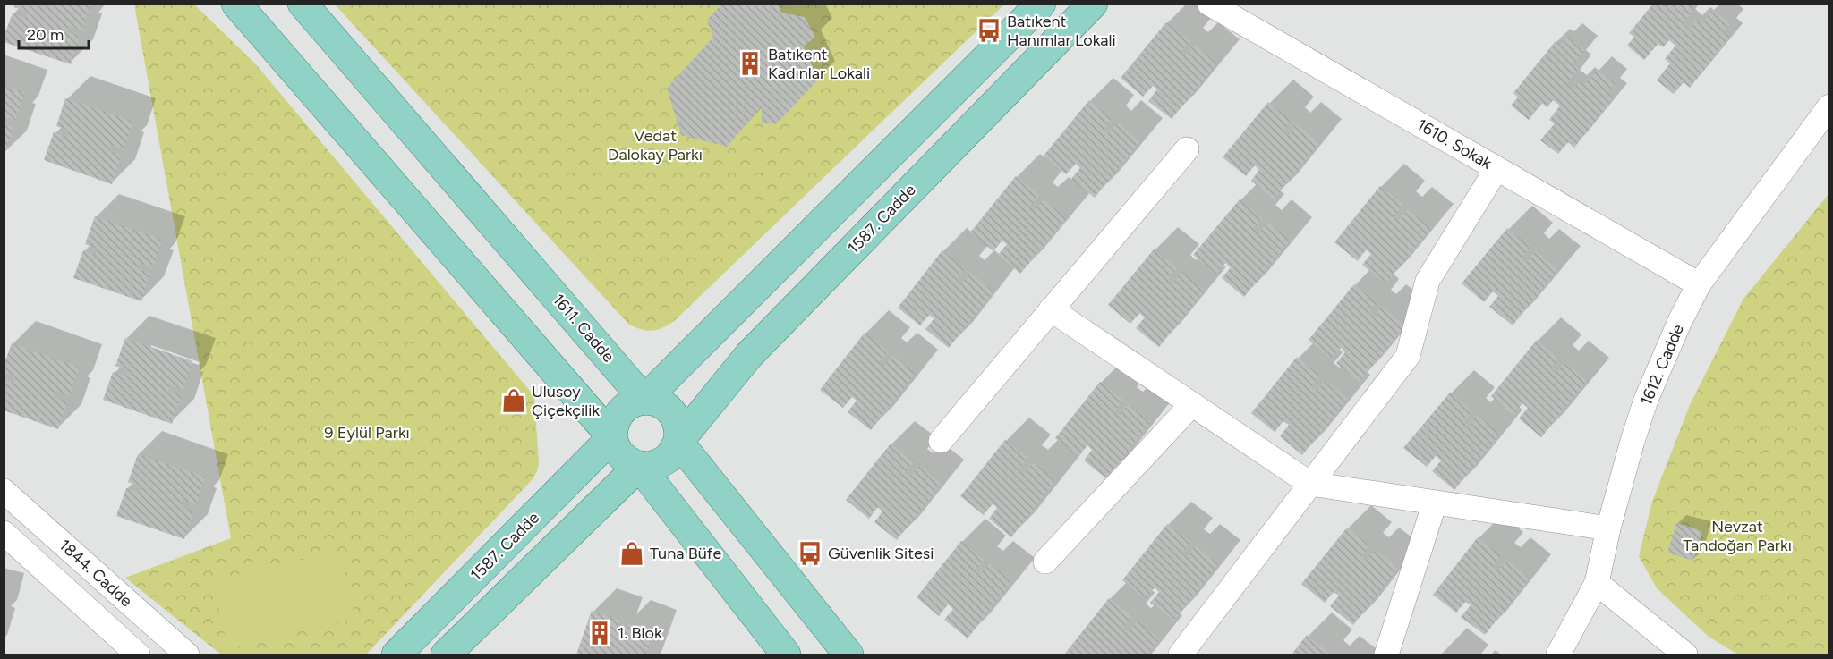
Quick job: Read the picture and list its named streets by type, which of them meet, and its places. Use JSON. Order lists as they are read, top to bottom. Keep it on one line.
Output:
{"streets":{"main road":["1587. Cadde","1611. Cadde"],"street":["1610. Sokak","1612. Cadde","1844. Cadde"]},"crossings":[["1610. Sokak","1612. Cadde"],["1587. Cadde","1611. Cadde"]],"parks":["Vedat Dalokay Parkı","9 Eylül Parkı","Nevzat Tandoğan Parkı"],"places":{"bus stop":["Batıkent Hanımlar Lokali","Güvenlik Sitesi"],"building":["Batıkent Kadınlar Lokali","1. Blok"],"shop":["Ulusoy Çiçekçilik","Tuna Büfe"]},"scale_bar":"20 m"}
